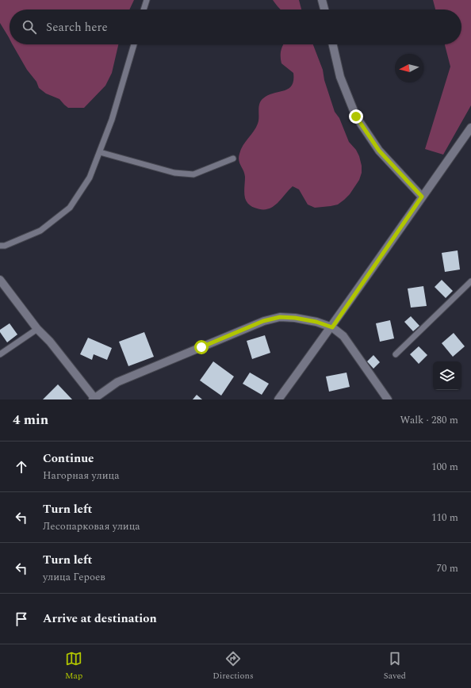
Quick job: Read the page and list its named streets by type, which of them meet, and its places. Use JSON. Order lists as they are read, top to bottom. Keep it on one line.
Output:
{"north":"left","page":{"search":"Search here","heading":["4 min","Walk · 280 m"],"list":[["Continue","Нагорная улица","100 m"],["Turn left","Лесопарковая улица","110 m"],["Turn left","улица Героев","70 m"],"Arrive at destination"],"nav":["Map","Directions","Saved"]}}
